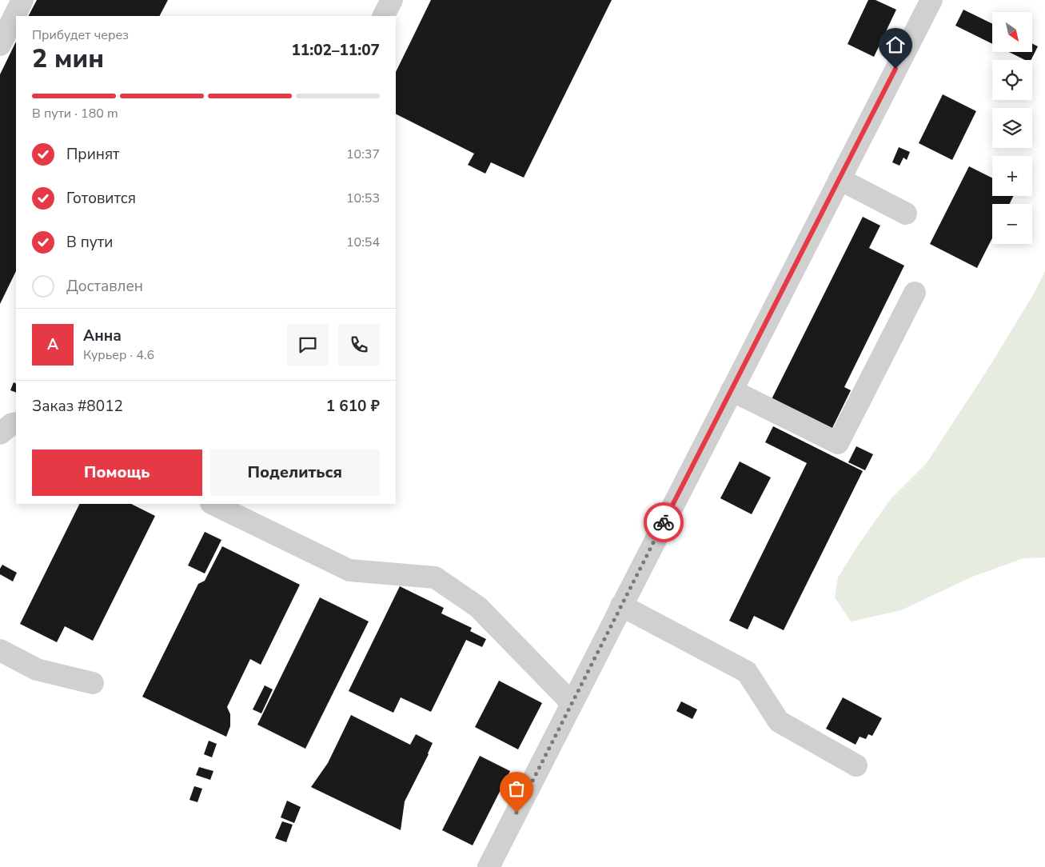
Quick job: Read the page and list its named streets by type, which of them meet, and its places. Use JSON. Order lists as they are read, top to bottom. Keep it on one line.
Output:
{"north":"bottom right","page":{"map_buttons":["+","−"],"heading":["2 мин","Прибудет через","11:02–11:07"],"panel":["Анна","Курьер · 4.6","Заказ #8012","1 610 ₽"],"bar":"В пути · 180 m","list":[["Принят","10:37"],["Готовится","10:53"],["В пути","10:54"],"Доставлен"],"round":"А","buttons":["Помощь","Поделиться"]}}
